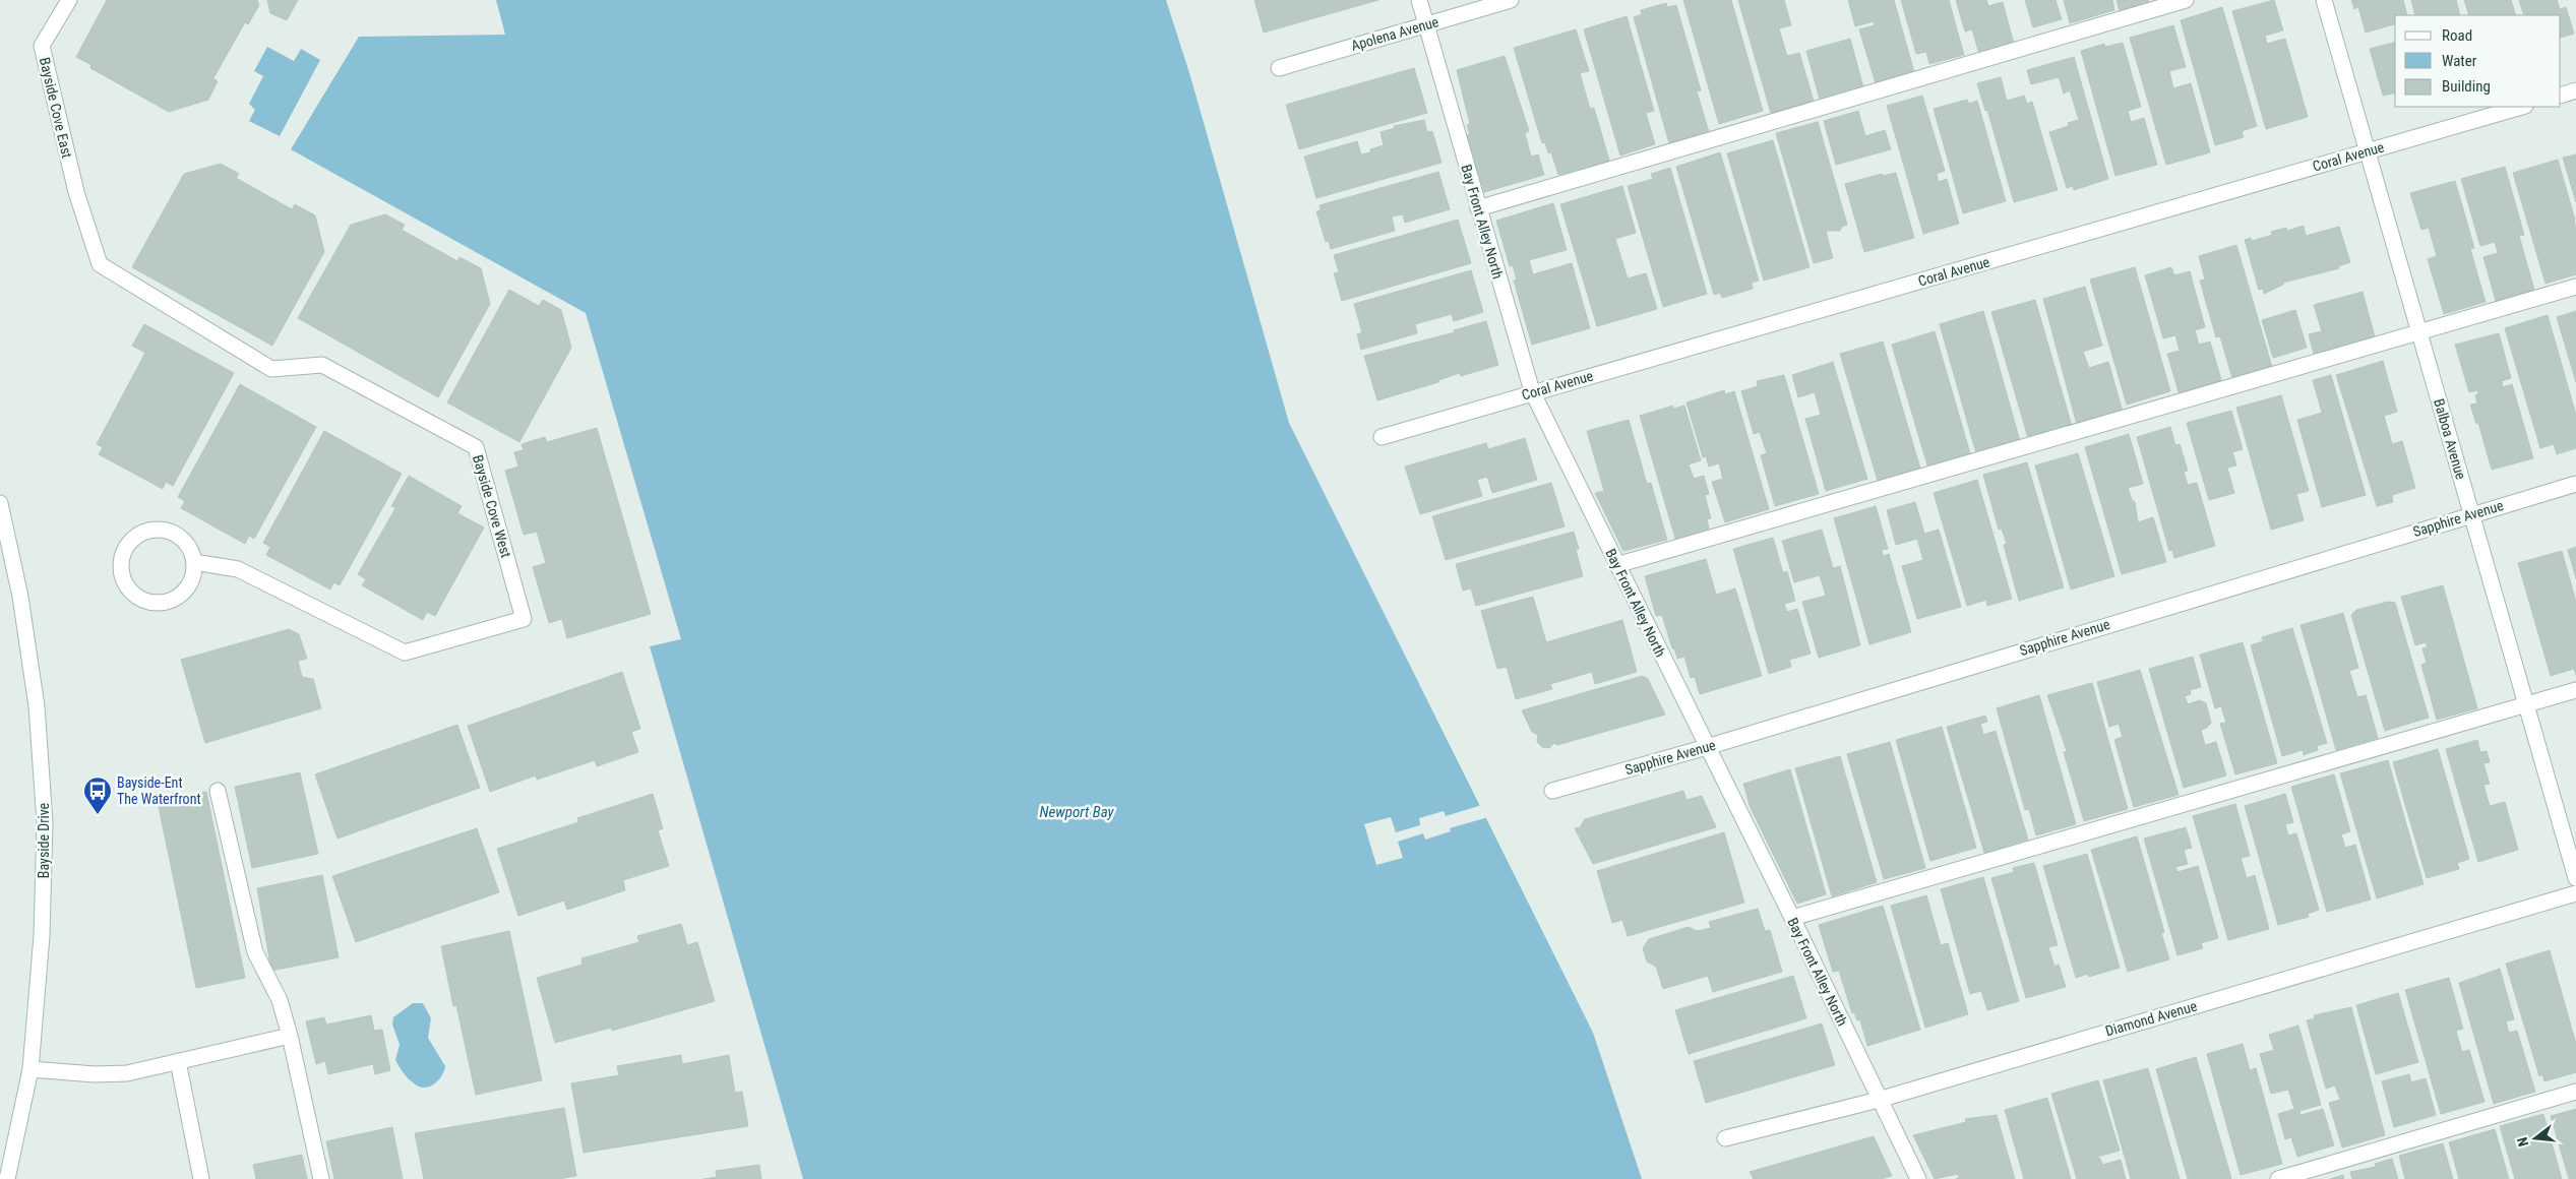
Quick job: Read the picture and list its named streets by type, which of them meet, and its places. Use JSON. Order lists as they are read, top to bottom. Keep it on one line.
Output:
{"streets":{"street":["Apolena Avenue","Bayside Cove East","Coral Avenue","Bay Front Alley North","Balboa Avenue","Bayside Cove West","Sapphire Avenue","Bayside Drive","Diamond Avenue"]},"crossings":[["Apolena Avenue","Bay Front Alley North"],["Bayside Cove East","Bayside Cove West"],["Coral Avenue","Bay Front Alley North"],["Coral Avenue","Balboa Avenue"],["Bay Front Alley North","Sapphire Avenue"],["Bay Front Alley North","Diamond Avenue"],["Balboa Avenue","Sapphire Avenue"]],"water":["Newport Bay"],"places":{"bus stop":["Bayside-Ent The Waterfront"]},"legend":["Road","Water","Building"],"north":"left"}
